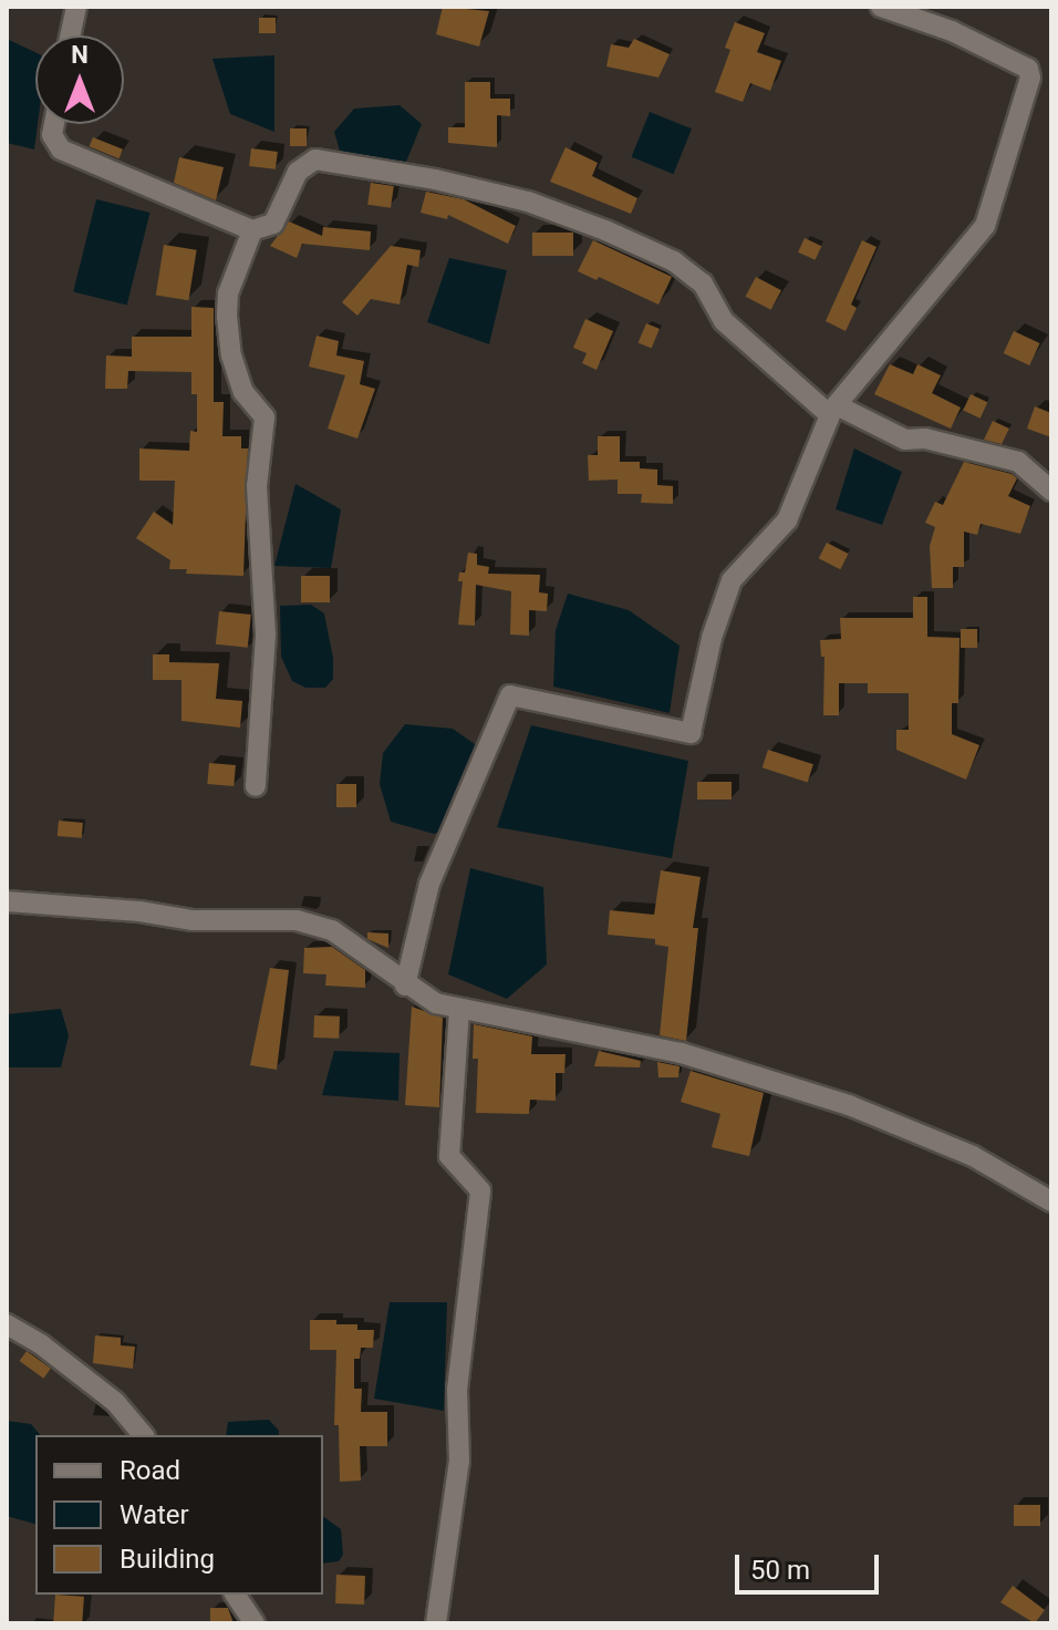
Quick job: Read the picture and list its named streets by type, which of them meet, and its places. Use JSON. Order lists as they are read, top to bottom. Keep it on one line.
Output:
{"legend":["Road","Water","Building"],"scale_bar":"50 m","north":"top"}
